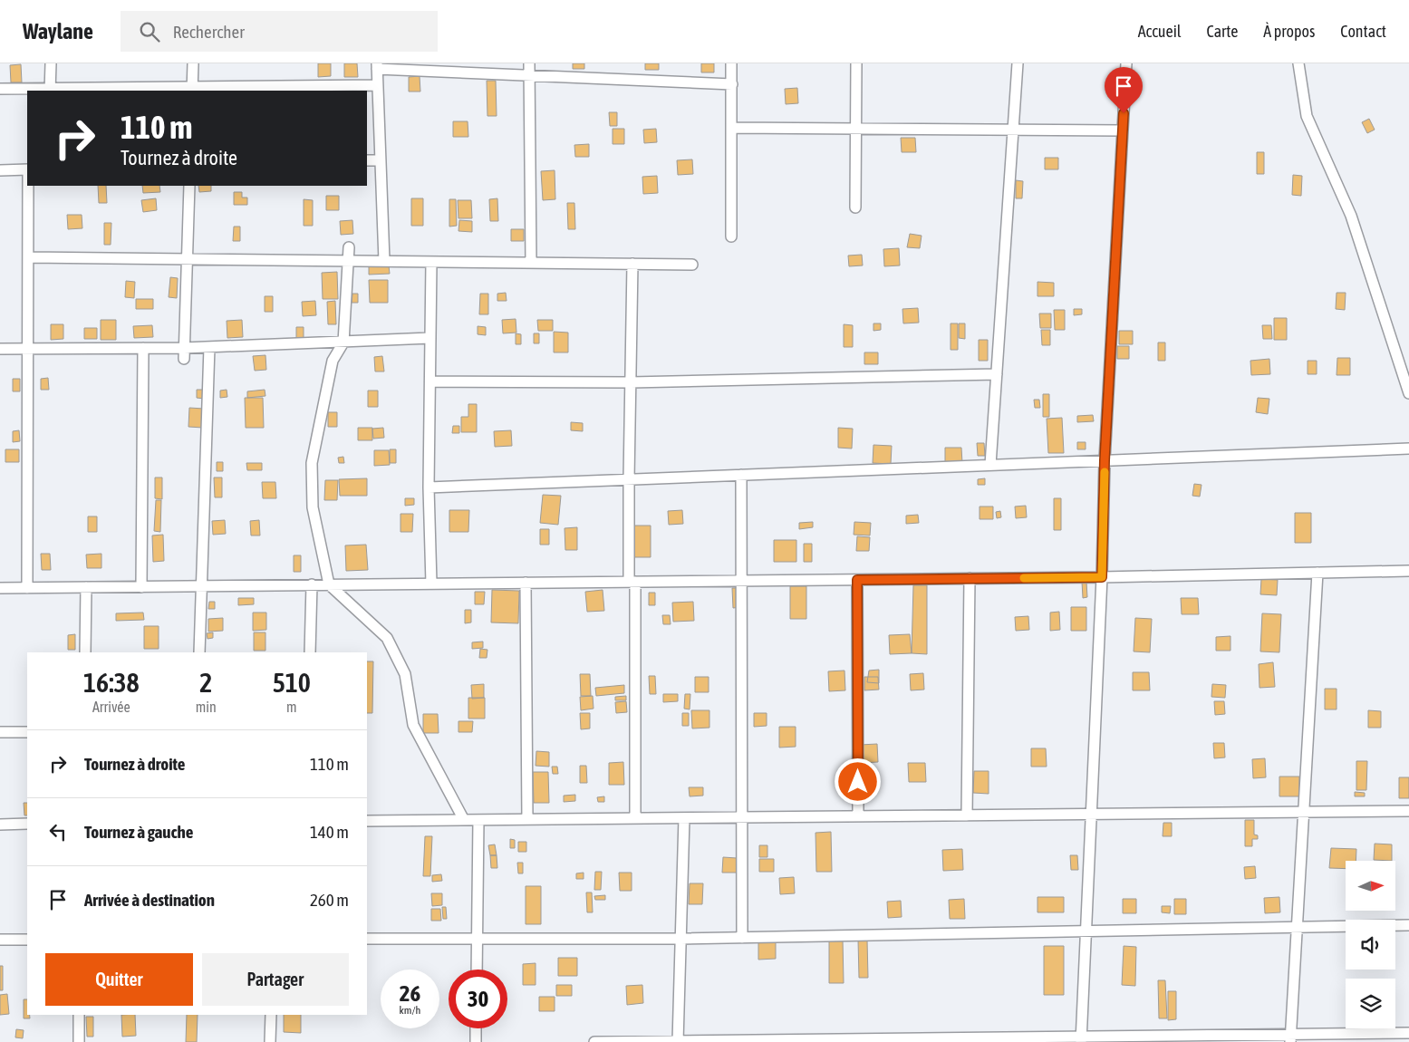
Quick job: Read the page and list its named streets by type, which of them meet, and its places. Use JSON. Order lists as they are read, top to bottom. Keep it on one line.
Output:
{"north":"right","page":{"header":"Waylane","search":"Rechercher","nav":["Accueil","Carte","À propos","Contact"],"turn":["110 m","Tournez à droite"],"eta":["16:38","Arrivée","2","min","510","m"],"list":[{"name":"Tournez à droite","value":"110 m"},{"name":"Tournez à gauche","value":"140 m"},{"name":"Arrivée à destination","value":"260 m"}],"buttons":["Quitter","Partager"],"speed":"26 km/h","limit":"30"}}
